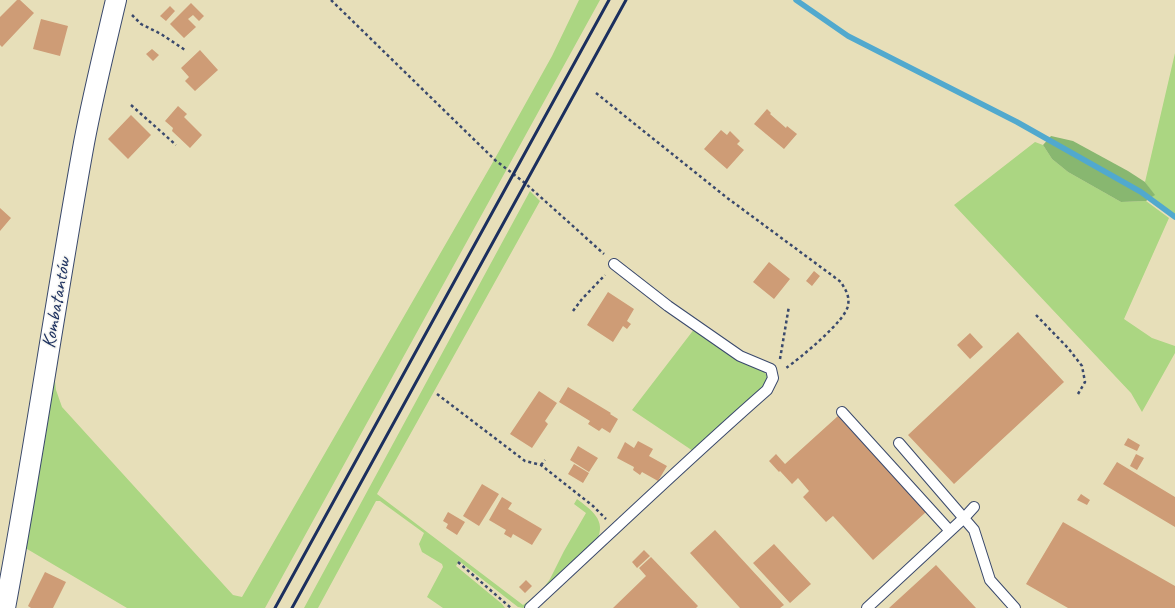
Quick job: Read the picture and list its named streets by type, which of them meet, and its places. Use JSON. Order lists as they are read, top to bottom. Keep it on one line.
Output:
{"streets":{"street":["Kombatantów"]}}
